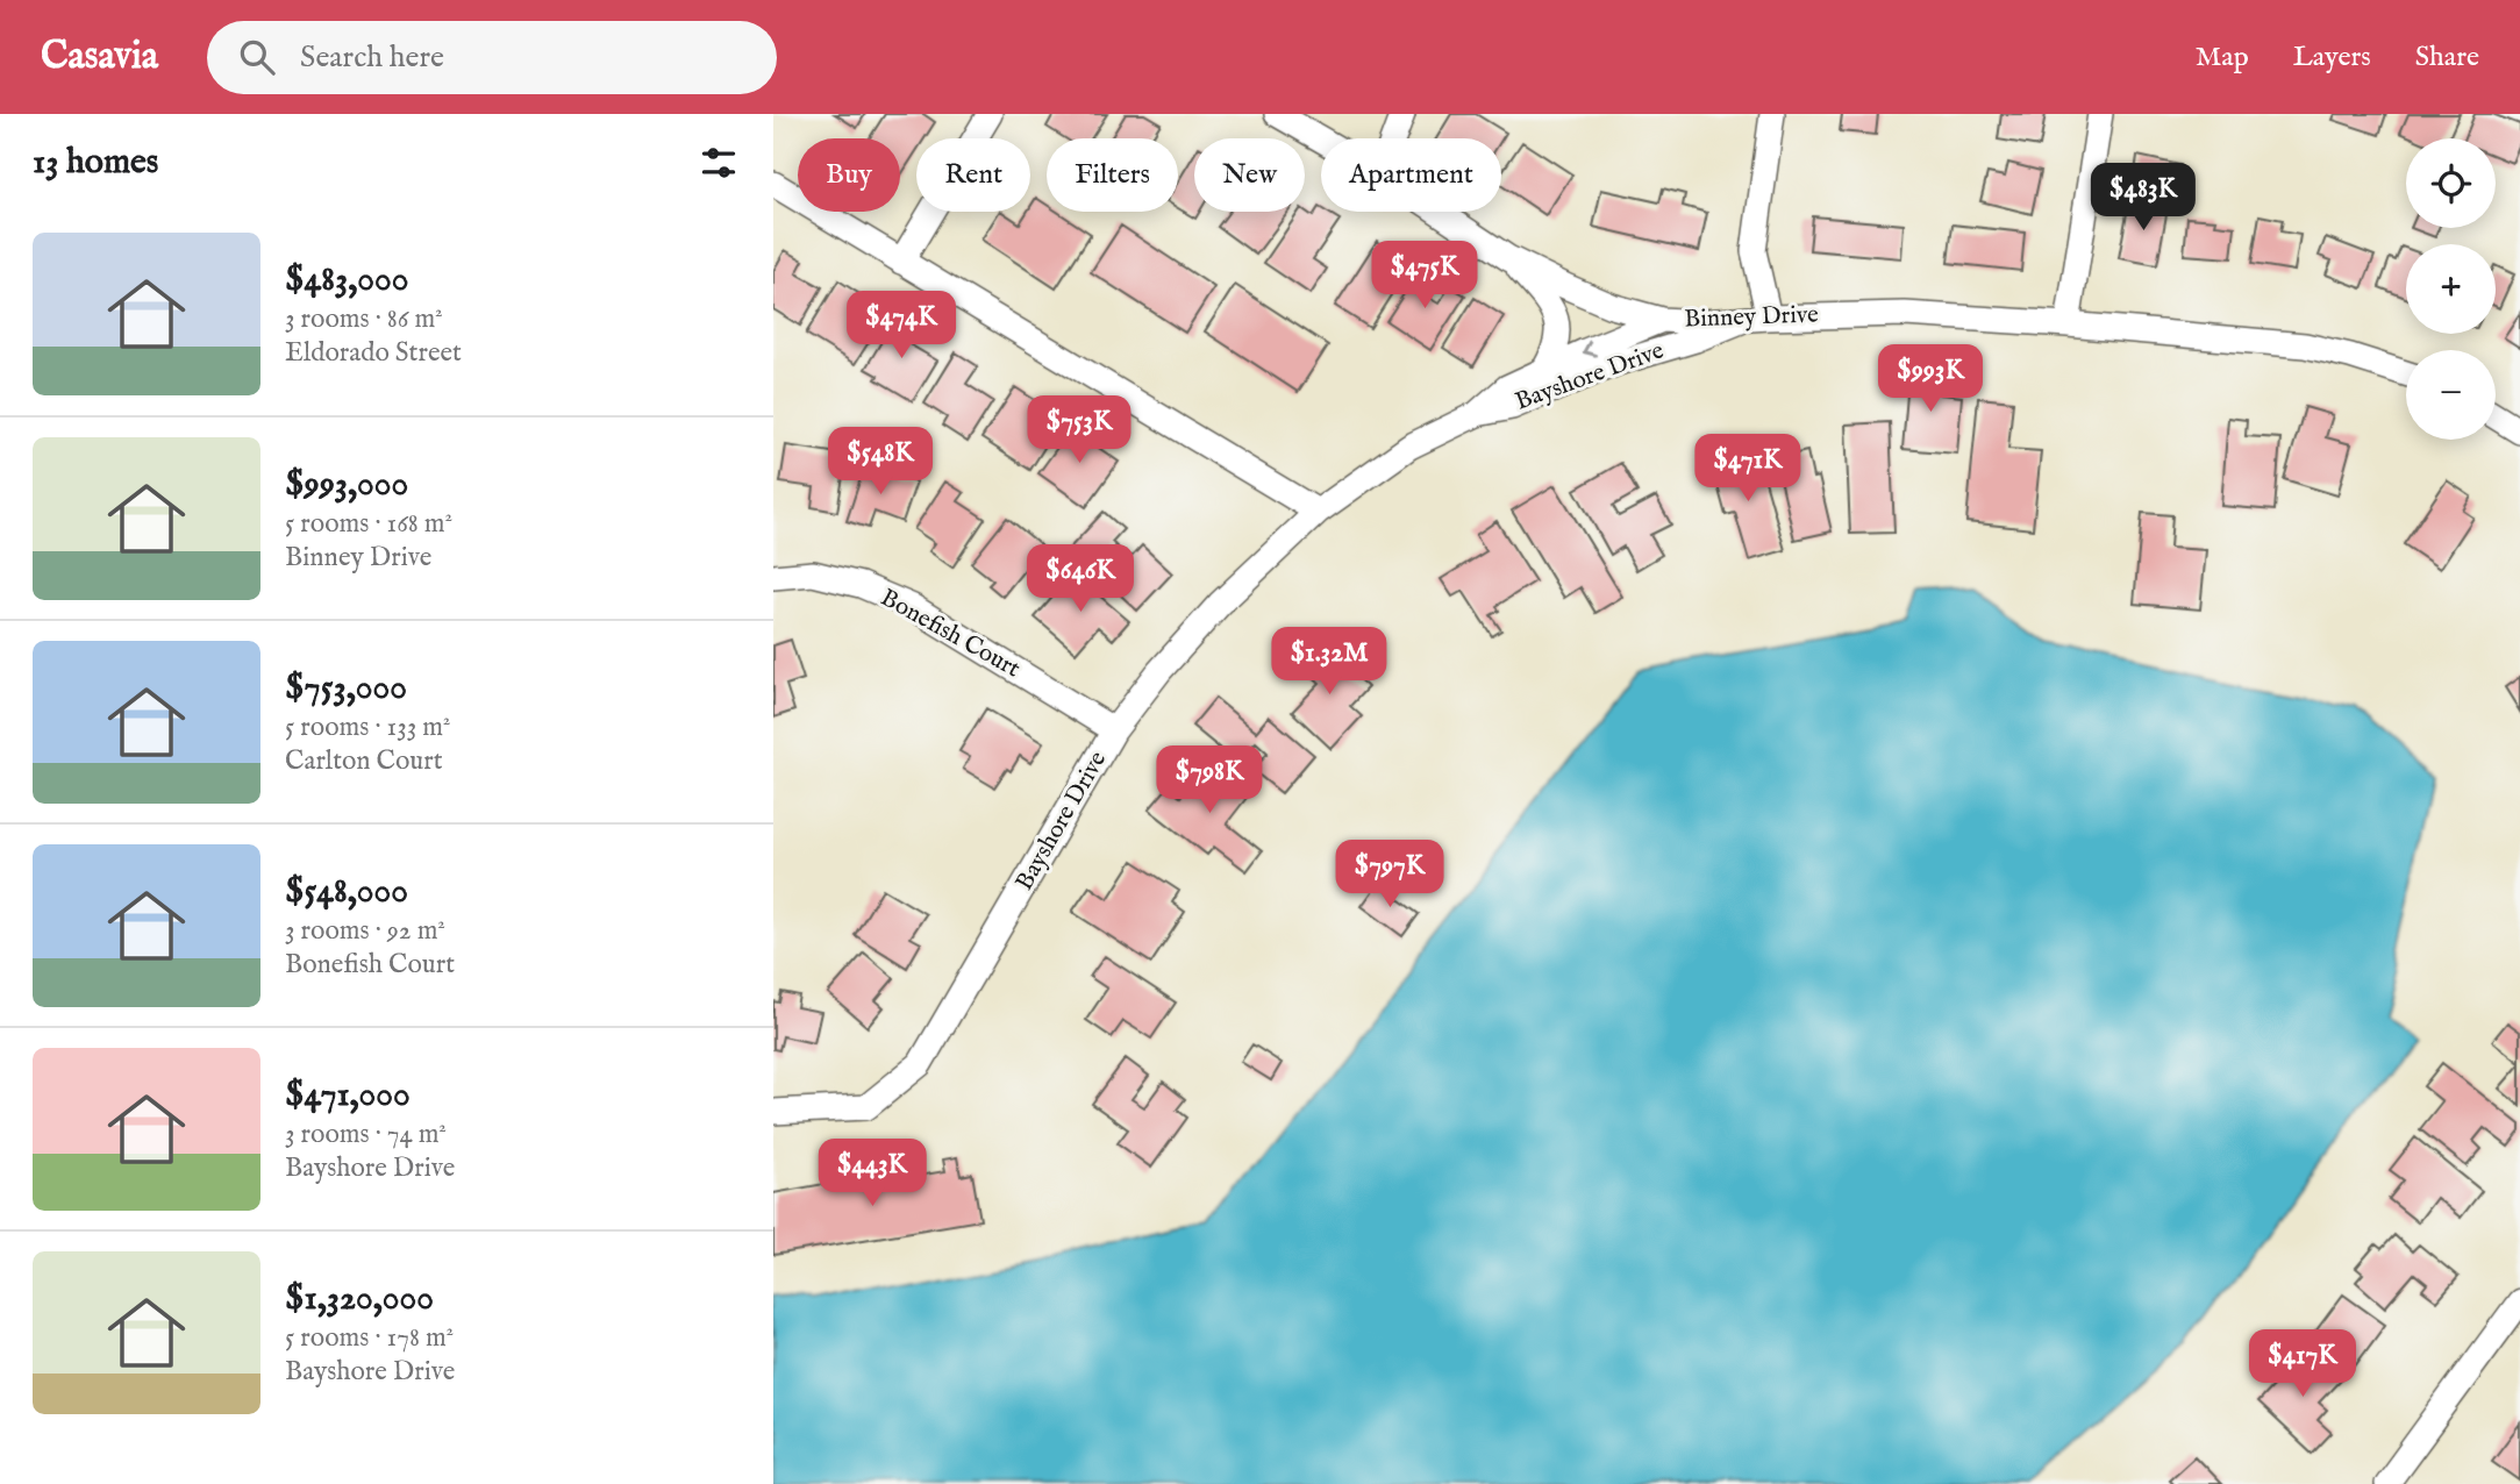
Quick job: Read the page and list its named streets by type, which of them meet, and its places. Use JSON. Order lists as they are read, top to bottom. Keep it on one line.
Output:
{"streets":{"street":["Binney Drive","Bayshore Drive","Bonefish Court"]},"crossings":[["Binney Drive","Bayshore Drive"],["Bayshore Drive","Bonefish Court"]],"page":{"header":"Casavia","search":"Search here","nav":["Map","Layers","Share"],"heading":"13 homes","map_buttons":["+","−"],"chip":["Buy","Rent","Filters","New","Apartment"],"price":["$483K","$475K","$474K","$993K","$753K","$548K","$471K","$646K","$1.32M","$798K","$797K","$443K","$417K"],"list":[{"name":"$483,000","note":"3 rooms · 86 m² · Eldorado Street"},{"name":"$993,000","note":"5 rooms · 168 m² · Binney Drive"},{"name":"$753,000","note":"5 rooms · 133 m² · Carlton Court"},{"name":"$548,000","note":"3 rooms · 92 m² · Bonefish Court"},{"name":"$471,000","note":"3 rooms · 74 m² · Bayshore Drive"},{"name":"$1,320,000","note":"5 rooms · 178 m² · Bayshore Drive"}]}}
